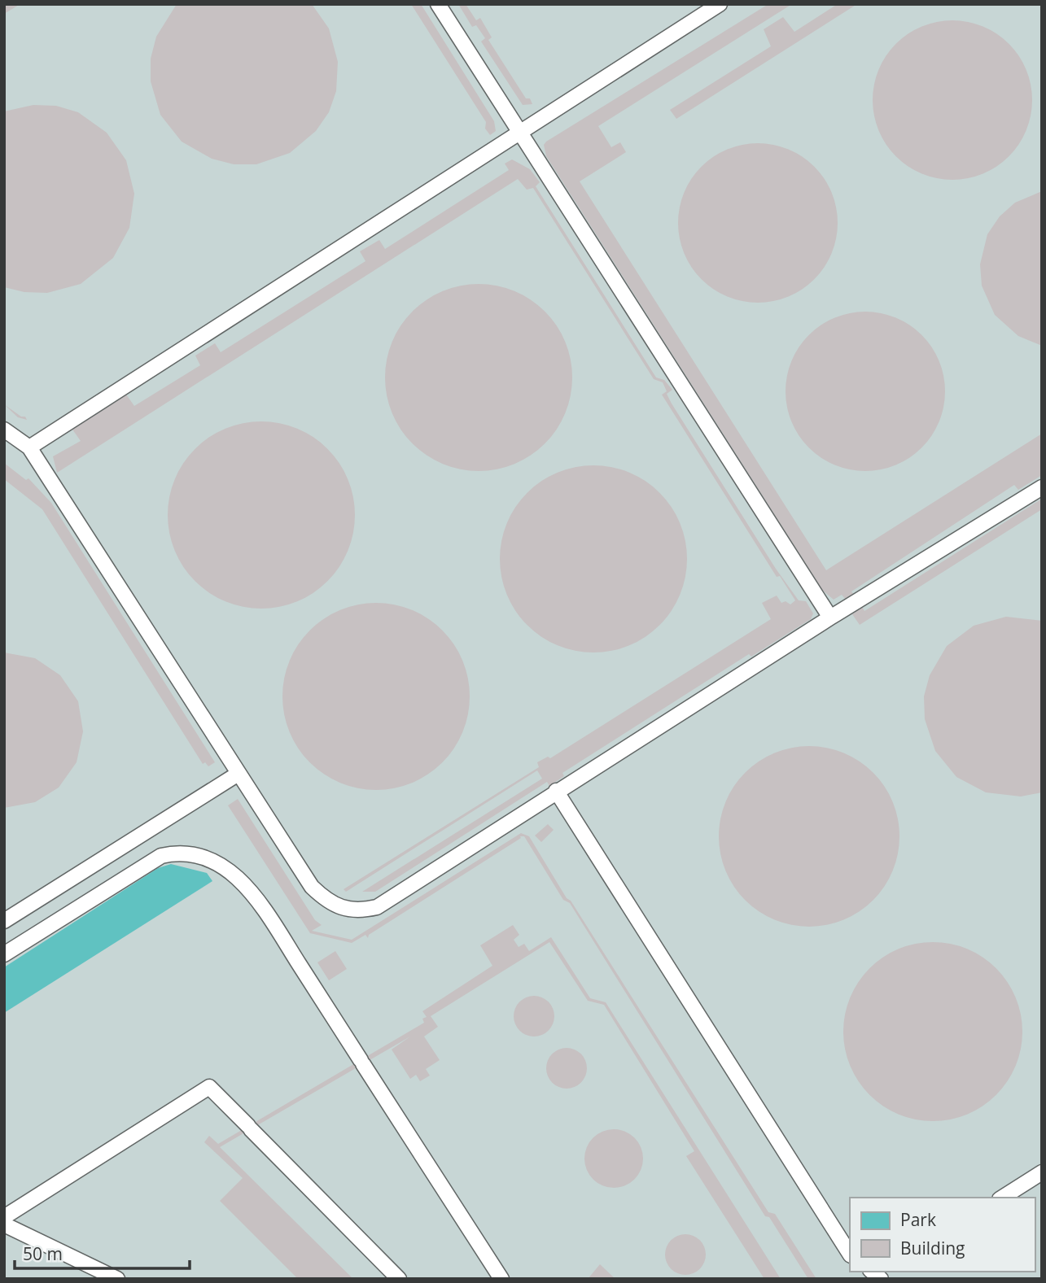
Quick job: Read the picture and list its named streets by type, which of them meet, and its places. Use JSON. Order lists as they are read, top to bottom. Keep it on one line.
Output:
{"legend":["Park","Building"],"scale_bar":"50 m"}
